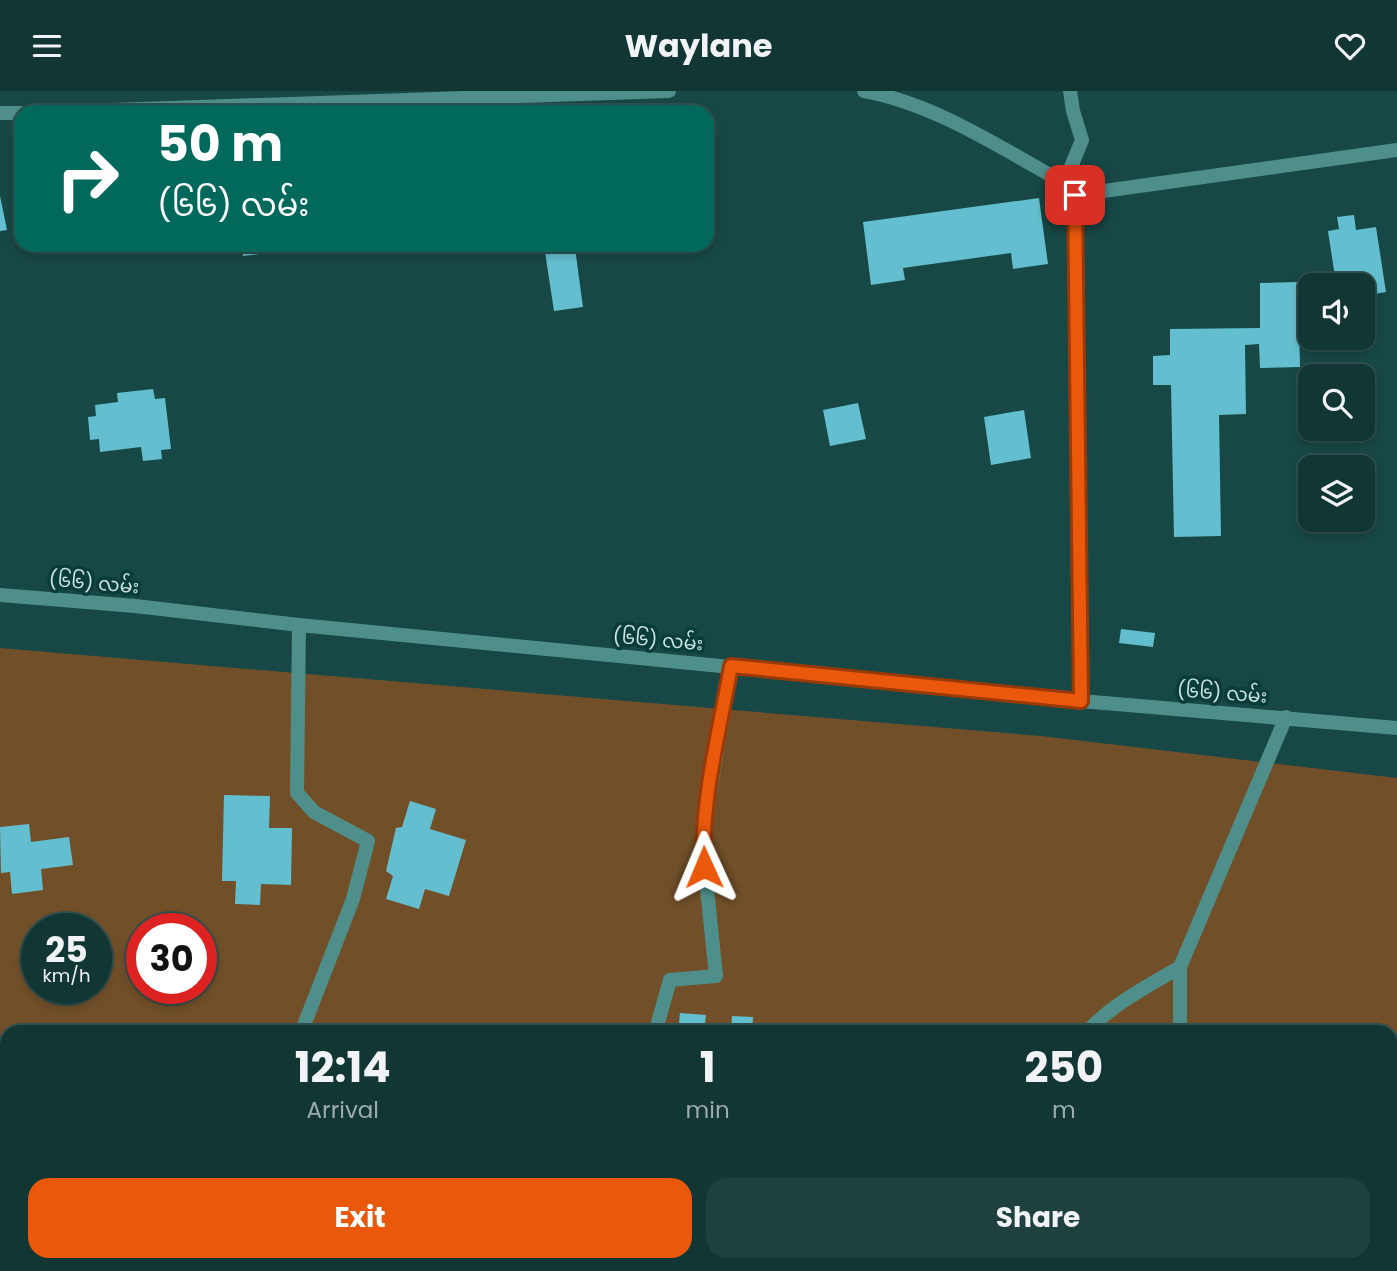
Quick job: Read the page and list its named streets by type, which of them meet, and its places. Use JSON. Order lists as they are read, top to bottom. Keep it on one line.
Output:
{"streets":{"street":["(၆၆) လမ်း"]},"page":{"header":"Waylane","turn":["50 m","(၆၆) လမ်း"],"speed":"25 km/h","limit":"30","eta":["12:14","Arrival","1","min","250","m"],"buttons":["Exit","Share"]}}
